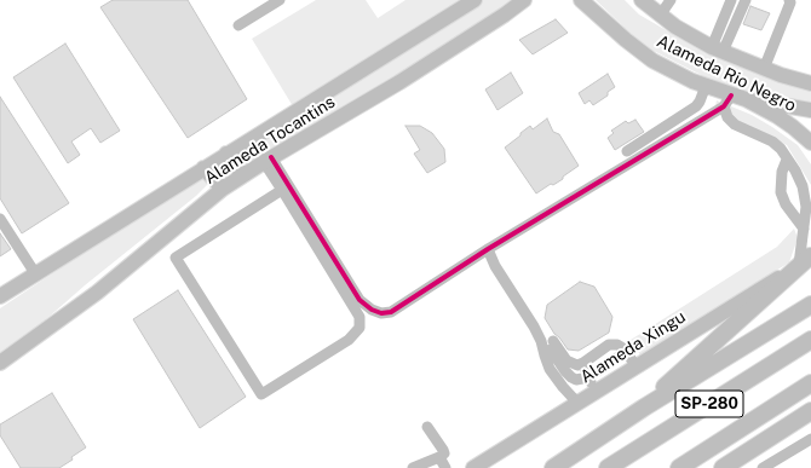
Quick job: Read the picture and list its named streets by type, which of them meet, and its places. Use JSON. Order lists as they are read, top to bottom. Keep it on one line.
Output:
{"streets":{"highway":["SP-280"],"main road":["Alameda Rio Negro","Alameda Tocantins","Alameda Xingu"]}}
